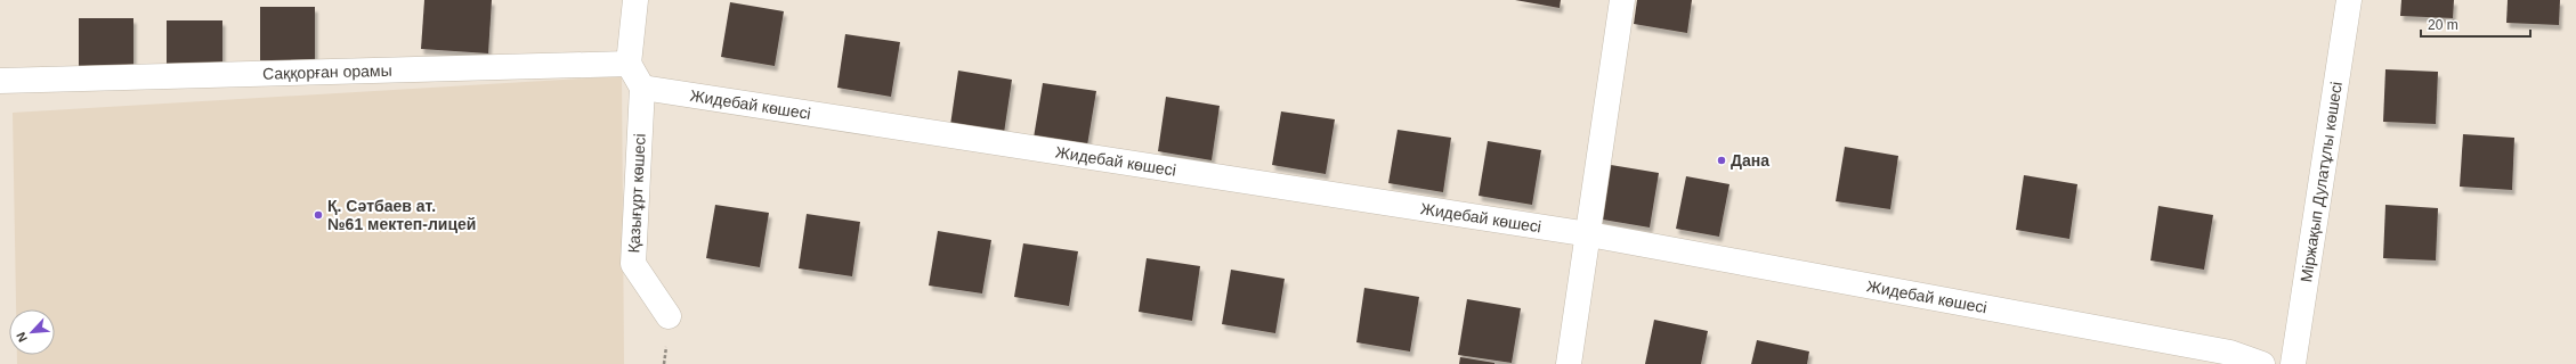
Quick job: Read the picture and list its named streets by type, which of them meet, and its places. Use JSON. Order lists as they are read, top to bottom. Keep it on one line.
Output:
{"streets":{"street":["Саққорған орамы","Жидебай көшесі","Міржақып Дулатұлы көшесі","Қазығұрт көшесі"]},"crossings":[["Жидебай көшесі","Қазығұрт көшесі"]],"places":["Дана","Қ. Сәтбаев ат. №61 мектеп-лицей"],"scale_bar":"20 m","north":"bottom left"}
